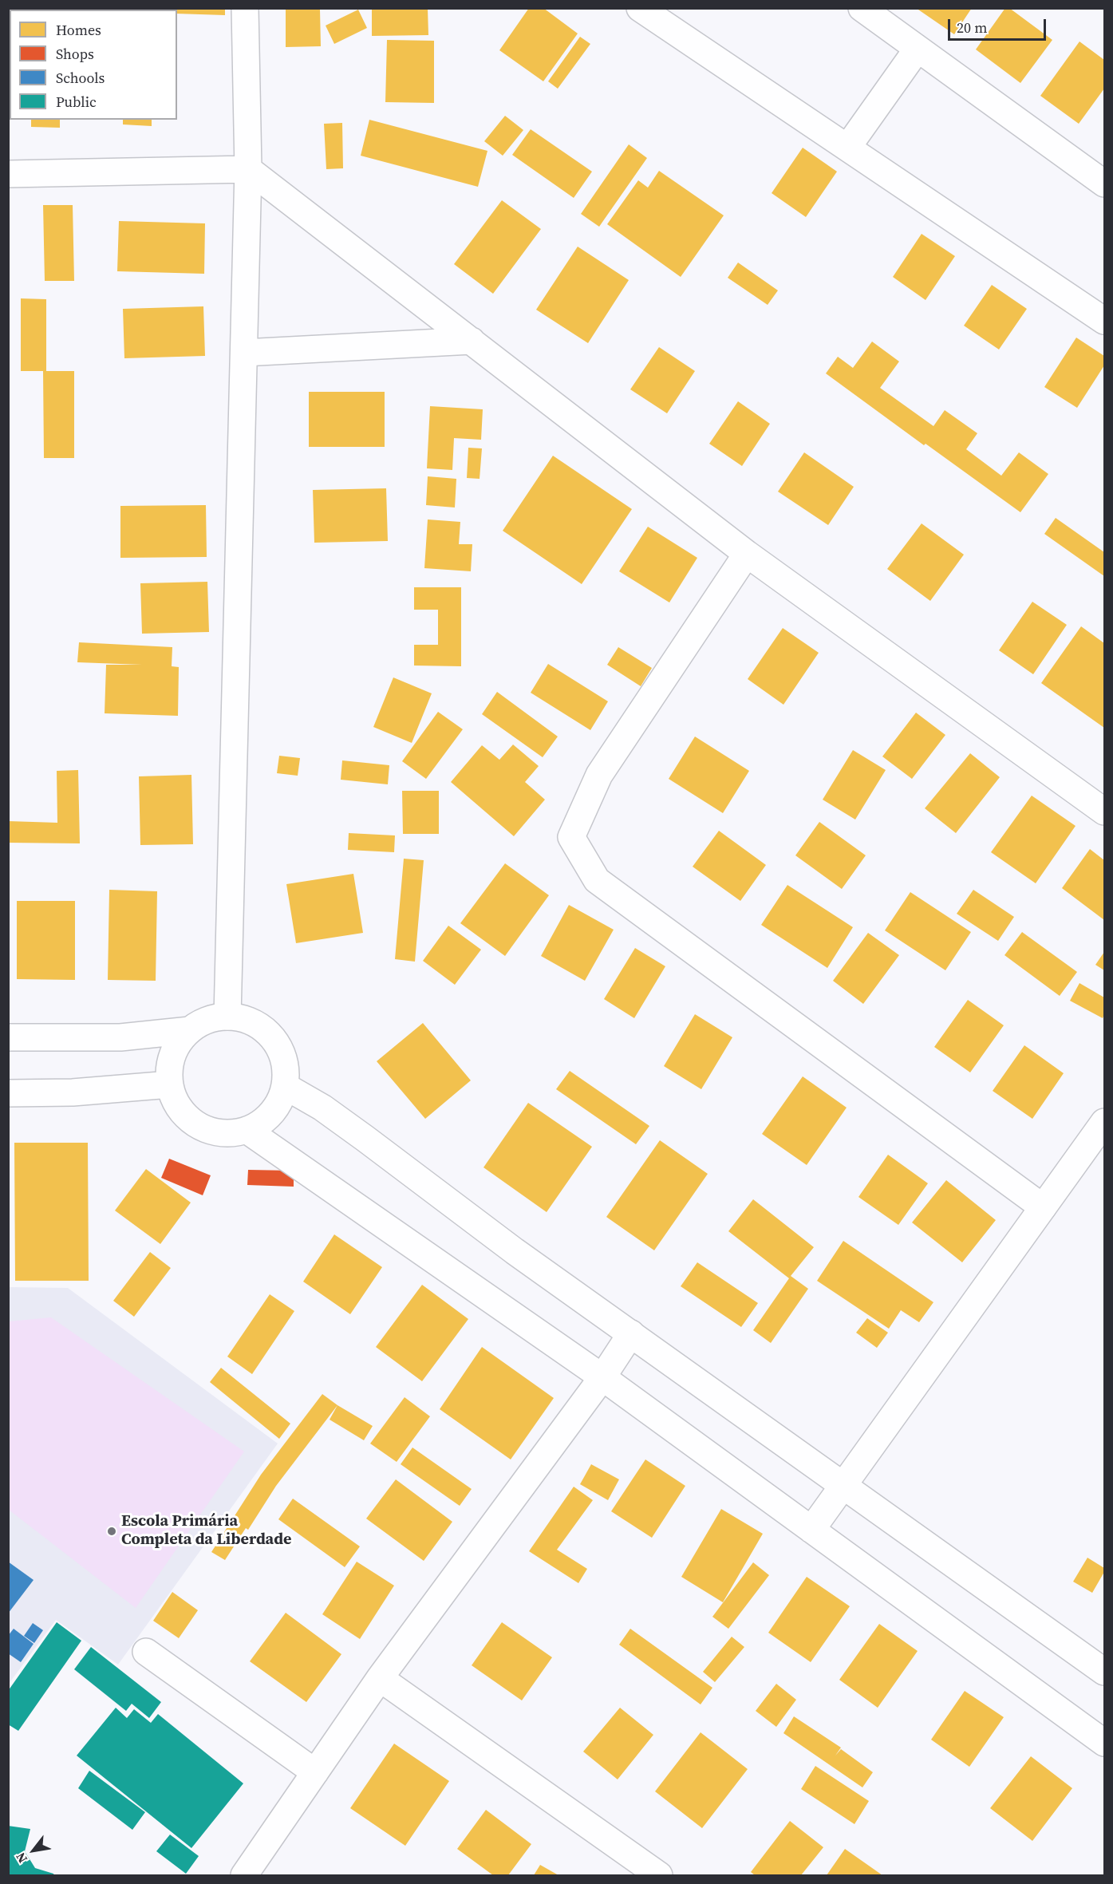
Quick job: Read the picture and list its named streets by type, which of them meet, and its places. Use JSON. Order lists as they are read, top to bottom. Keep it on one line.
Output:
{"places":["Escola Primária Completa da Liberdade"],"legend":["Homes","Shops","Schools","Public"],"scale_bar":"20 m","north":"bottom left"}
